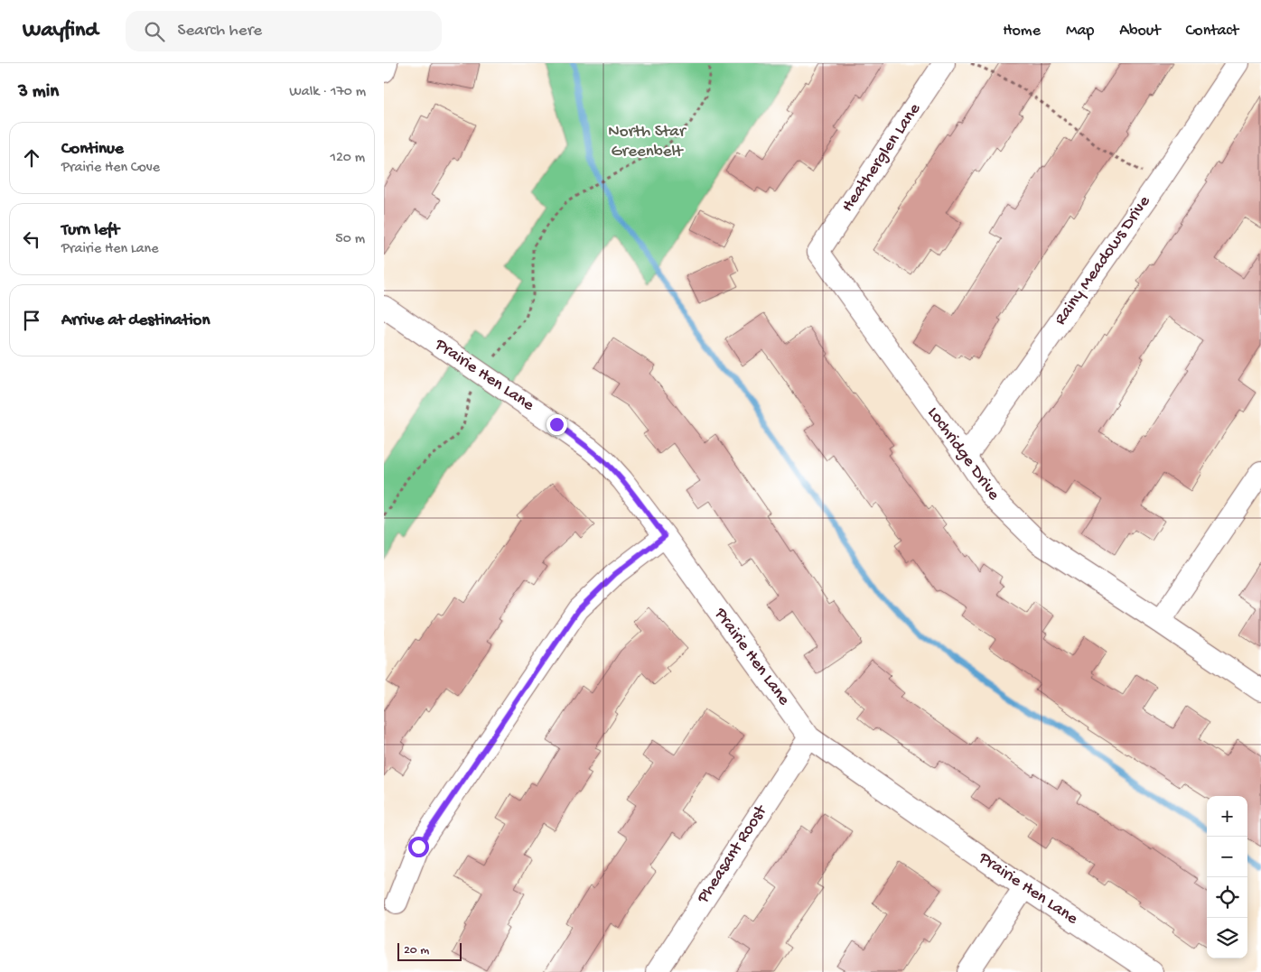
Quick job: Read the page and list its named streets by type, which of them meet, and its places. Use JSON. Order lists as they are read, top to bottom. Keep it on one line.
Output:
{"streets":{"street":["Heatherglen Lane","Rainy Meadows Drive","Prairie Hen Lane","Lochridge Drive","Pheasant Roost"]},"crossings":[["Heatherglen Lane","Lochridge Drive"],["Rainy Meadows Drive","Lochridge Drive"],["Prairie Hen Lane","Pheasant Roost"]],"parks":["North Star Greenbelt"],"scale_bar":"20 m","page":{"header":"Wayfind","search":"Search here","nav":["Home","Map","About","Contact"],"heading":["3 min","Walk · 170 m"],"list":[["Continue","Prairie Hen Cove","120 m"],["Turn left","Prairie Hen Lane","50 m"],"Arrive at destination"],"map_buttons":["+","−"],"scale":"20 m"}}
